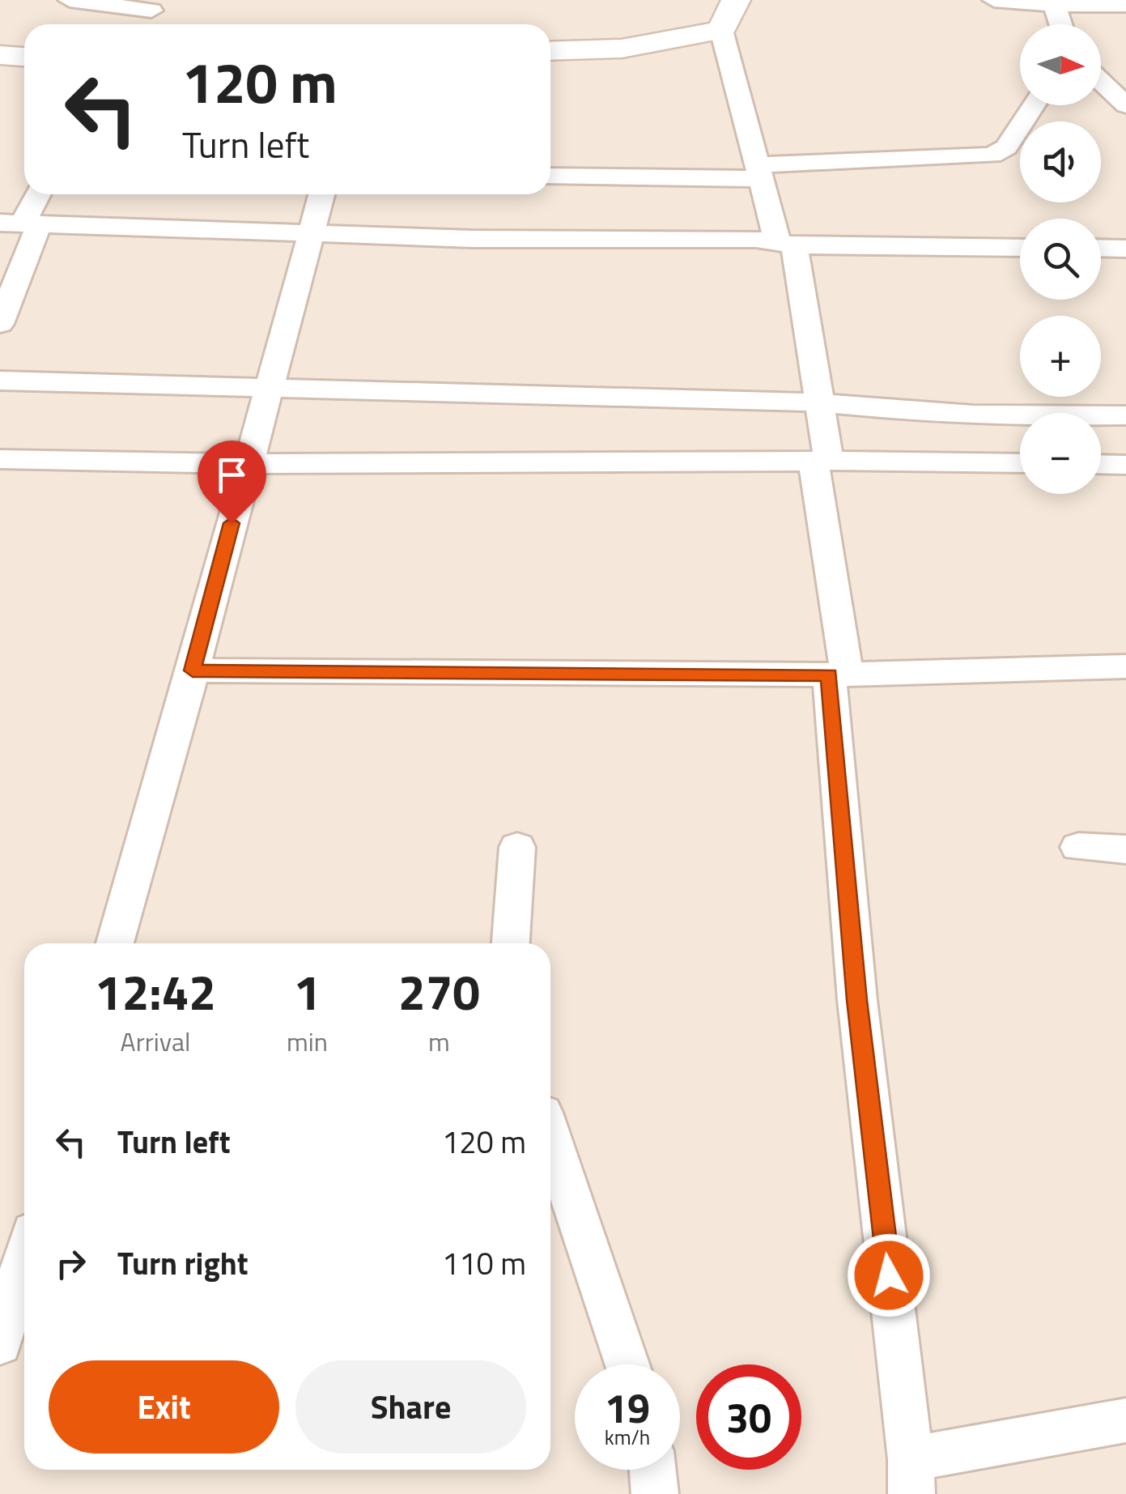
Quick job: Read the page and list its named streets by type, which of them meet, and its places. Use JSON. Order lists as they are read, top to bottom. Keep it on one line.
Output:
{"north":"right","page":{"map_buttons":["+","−"],"turn":["120 m","Turn left"],"eta":["12:42","Arrival","1","min","270","m"],"list":[{"name":"Turn left","value":"120 m"},{"name":"Turn right","value":"110 m"}],"buttons":["Exit","Share"],"speed":"19 km/h","limit":"30"}}
